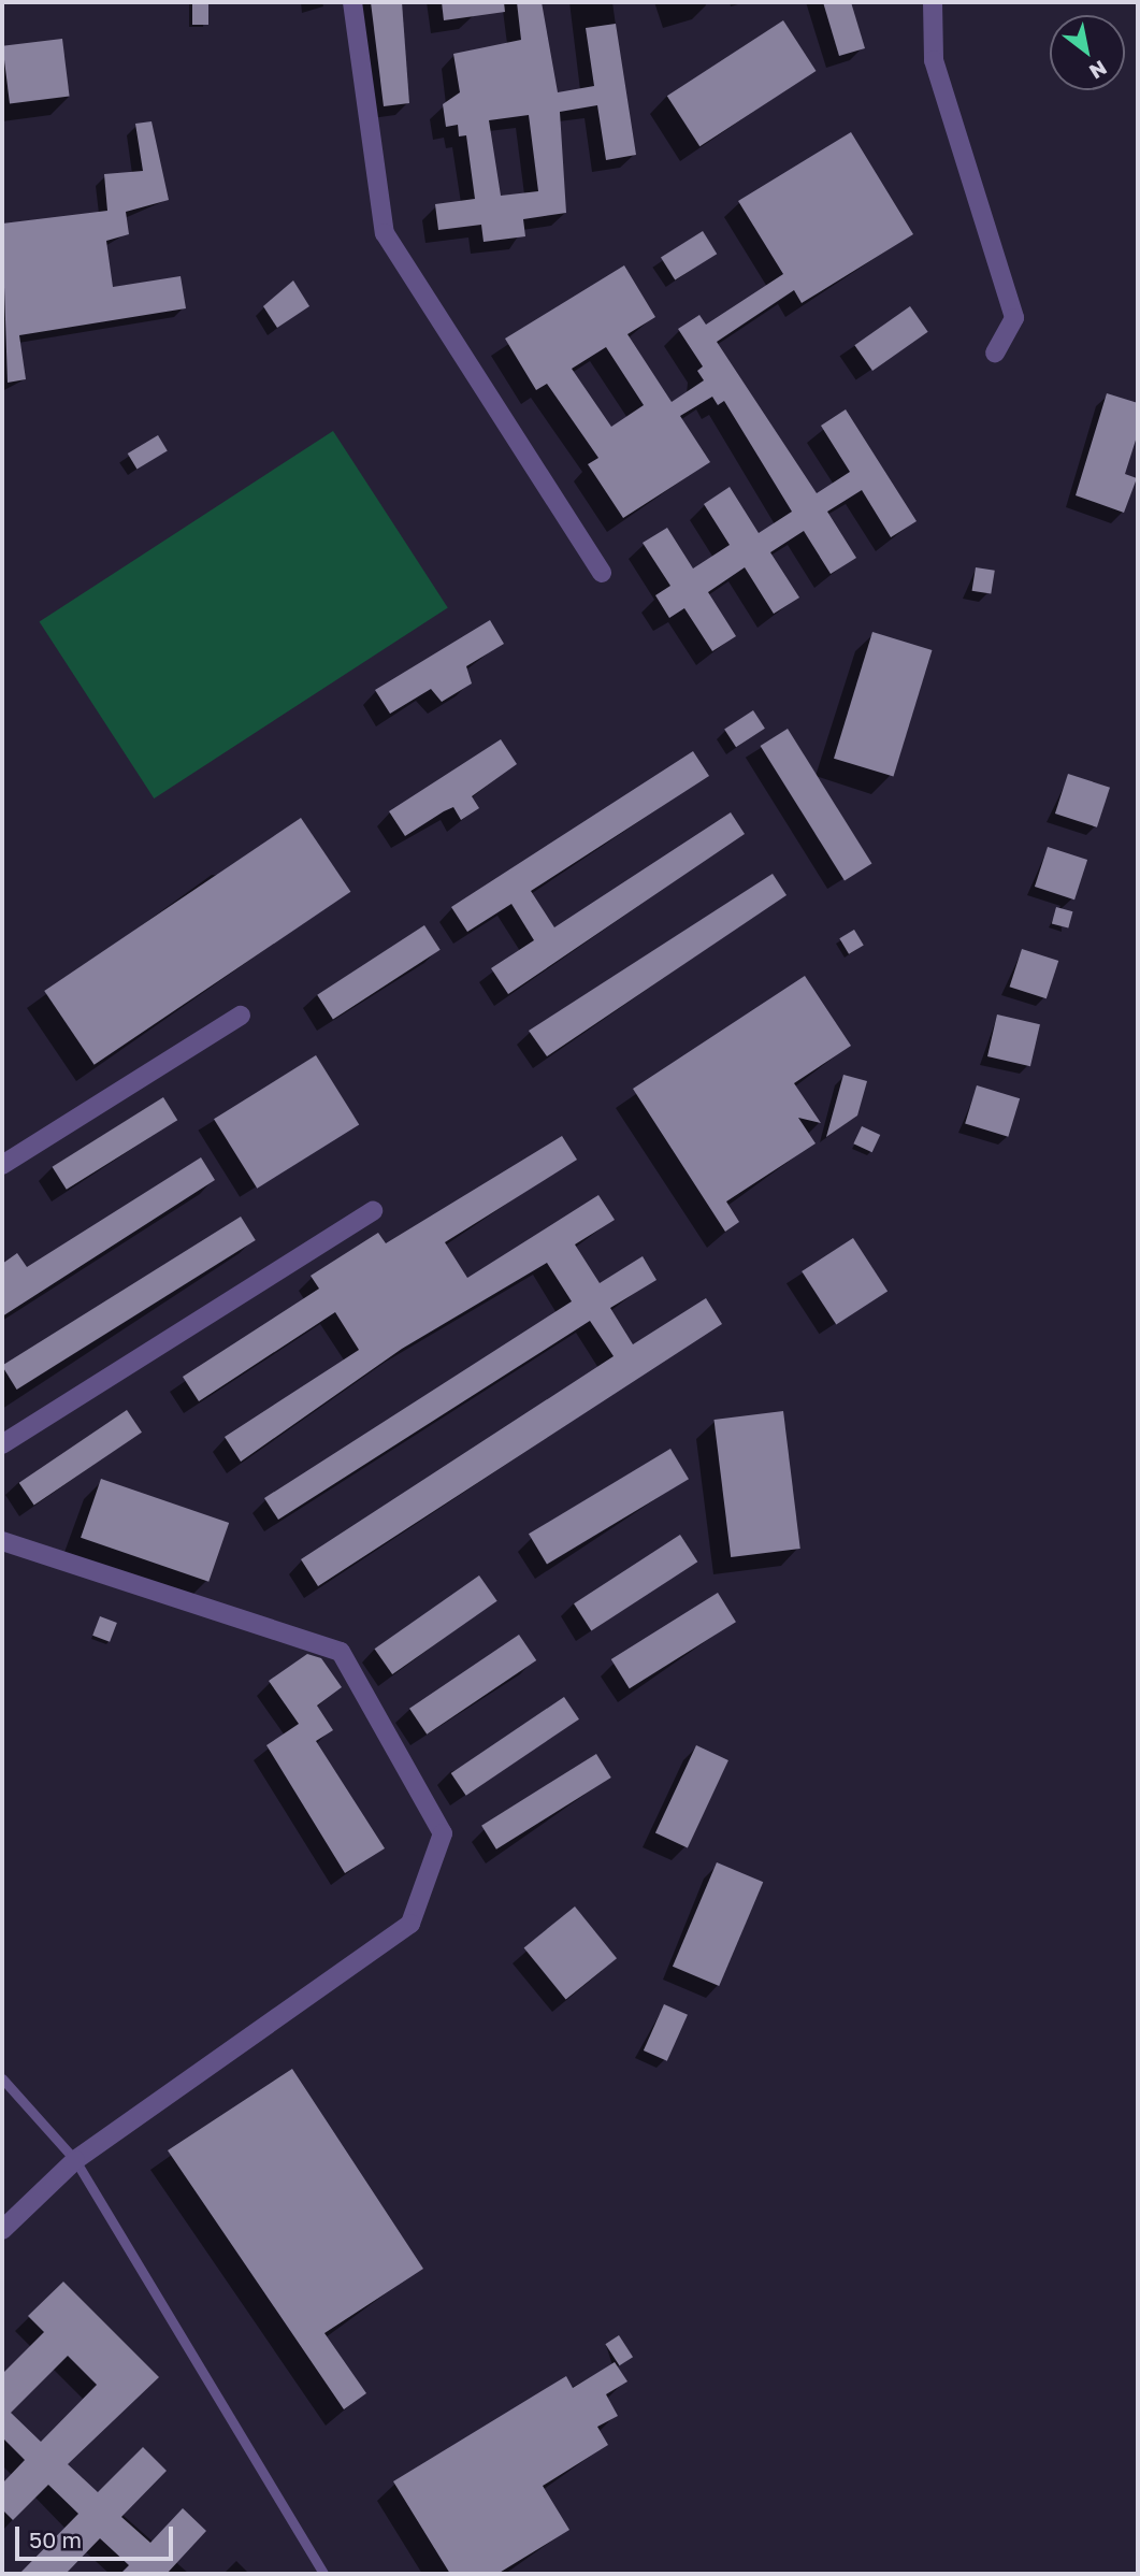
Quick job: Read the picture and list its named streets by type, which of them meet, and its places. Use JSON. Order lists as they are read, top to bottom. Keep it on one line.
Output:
{"scale_bar":"50 m","north":"bottom right"}
